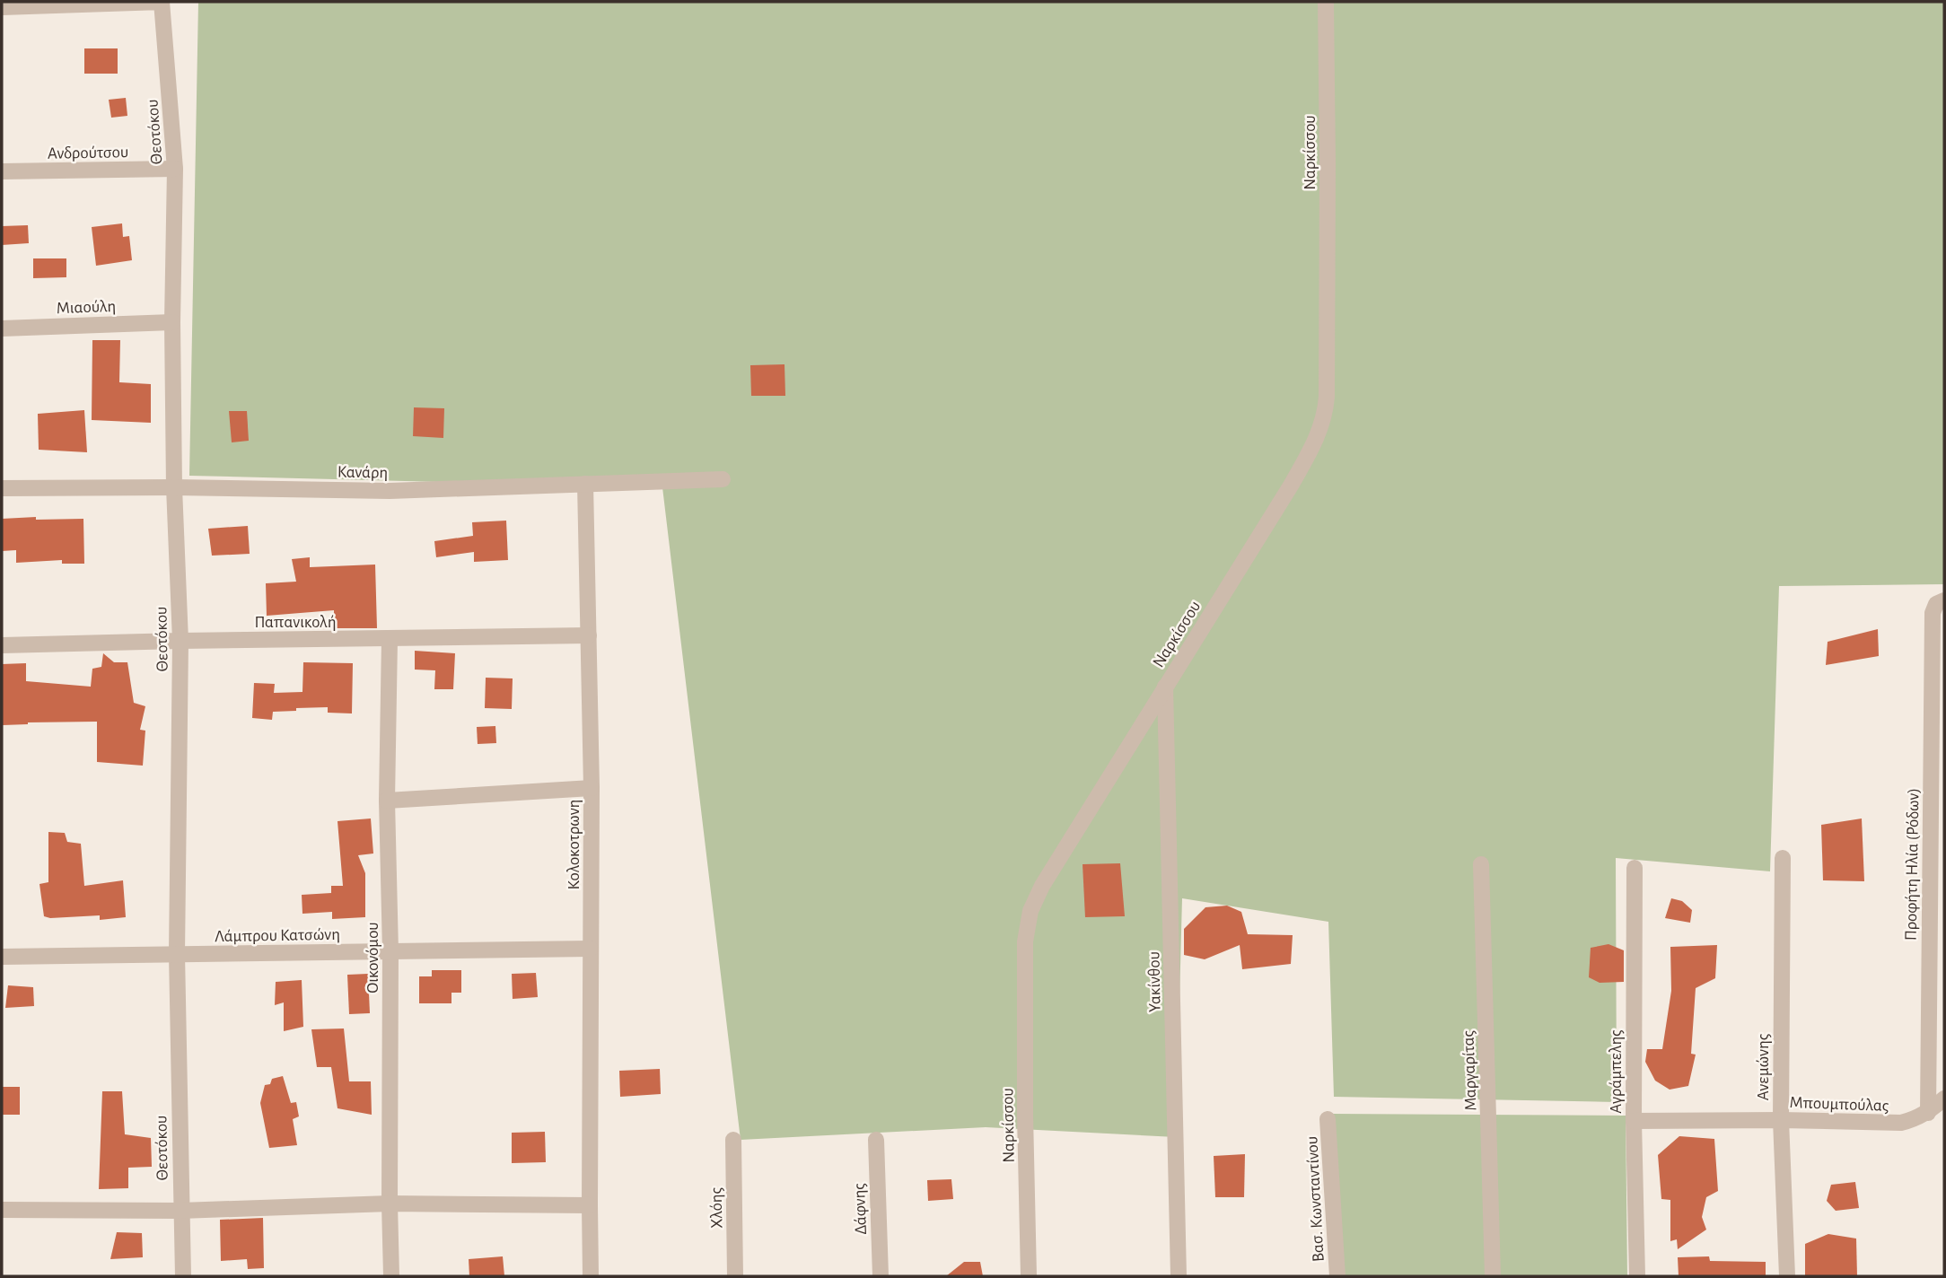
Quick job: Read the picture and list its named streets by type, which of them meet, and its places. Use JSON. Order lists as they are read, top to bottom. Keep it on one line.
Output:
{"streets":{"street":["Θεοτόκου","Ανδρούτσου","Ναρκίσσου","Μιαούλη","Κανάρη","Παπανικολή","Κολοκοτρωνη","Προφήτη Ηλία (Ρόδων)","Λάμπρου Κατσώνη","Οικονόμου","Υακίνθου","Ανεμώνης","Μαργαρίτας","Αγράμπελης","Μπουμπούλας","Βασ. Κωνσταντίνου","Χλόης","Δάφνης"]},"crossings":[["Θεοτόκου","Ανδρούτσου"],["Θεοτόκου","Μιαούλη"],["Θεοτόκου","Κανάρη"],["Θεοτόκου","Παπανικολή"],["Θεοτόκου","Λάμπρου Κατσώνη"],["Ναρκίσσου","Υακίνθου"],["Κανάρη","Κολοκοτρωνη"],["Παπανικολή","Κολοκοτρωνη"],["Παπανικολή","Οικονόμου"],["Κολοκοτρωνη","Λάμπρου Κατσώνη"],["Προφήτη Ηλία (Ρόδων)","Μπουμπούλας"],["Λάμπρου Κατσώνη","Οικονόμου"],["Ανεμώνης","Μπουμπούλας"],["Αγράμπελης","Μπουμπούλας"]]}
